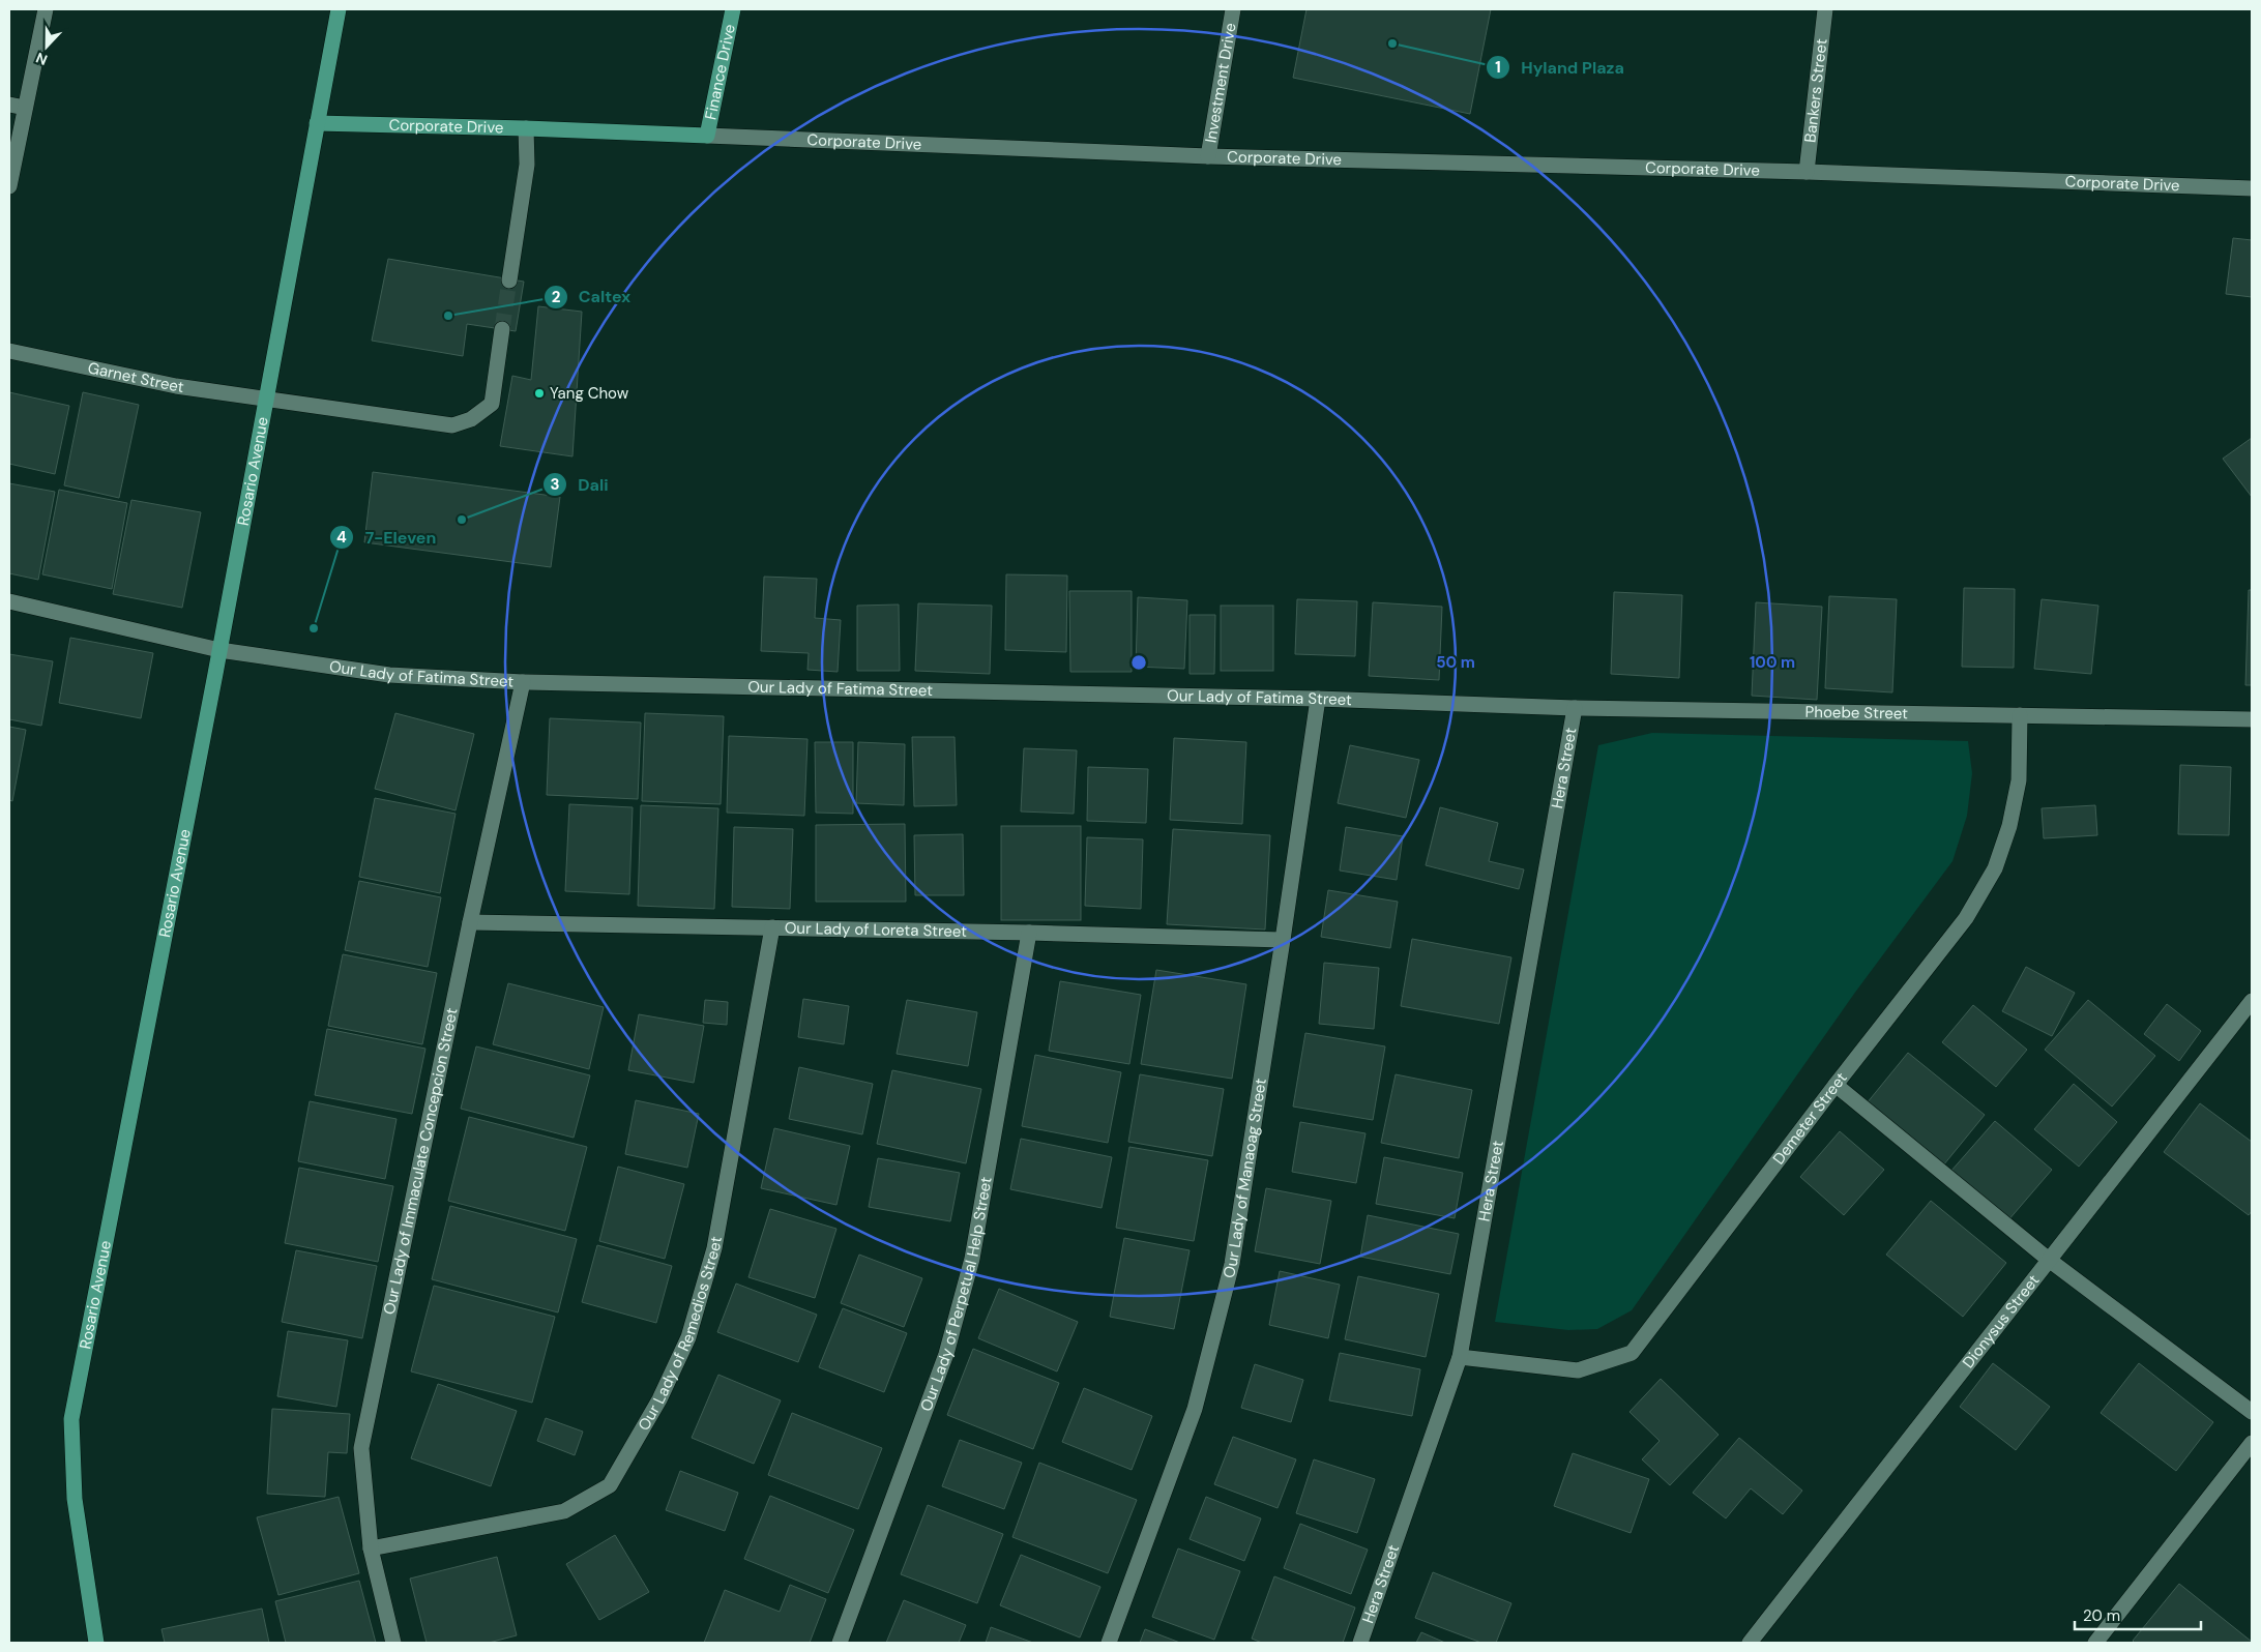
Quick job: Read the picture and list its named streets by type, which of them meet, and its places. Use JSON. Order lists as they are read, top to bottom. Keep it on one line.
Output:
{"streets":{"main road":["Finance Drive","Corporate Drive","Rosario Avenue"],"street":["Investment Drive","Bankers Street","Garnet Street","Our Lady of Fatima Street","Phoebe Street","Hera Street","Our Lady of Loreta Street","Demeter Street","Our Lady of Immaculate Concepcion Street","Our Lady of Manaoag Street","Our Lady of Perpetual Help Street","Dionysus Street","Our Lady of Remedios Street"]},"crossings":[["Finance Drive","Corporate Drive"],["Investment Drive","Corporate Drive"],["Bankers Street","Corporate Drive"],["Corporate Drive","Rosario Avenue"],["Garnet Street","Rosario Avenue"],["Rosario Avenue","Our Lady of Fatima Street"],["Our Lady of Fatima Street","Phoebe Street"],["Our Lady of Fatima Street","Our Lady of Immaculate Concepcion Street"],["Our Lady of Fatima Street","Our Lady of Manaoag Street"],["Phoebe Street","Hera Street"],["Phoebe Street","Demeter Street"],["Hera Street","Demeter Street"],["Our Lady of Loreta Street","Our Lady of Immaculate Concepcion Street"],["Our Lady of Loreta Street","Our Lady of Manaoag Street"],["Our Lady of Loreta Street","Our Lady of Perpetual Help Street"],["Our Lady of Loreta Street","Our Lady of Remedios Street"],["Our Lady of Immaculate Concepcion Street","Our Lady of Remedios Street"]],"places":["Hyland Plaza","Caltex","Yang Chow","Dali","7-Eleven"],"scale_bar":"20 m","north":"bottom","rings":["50 m","100 m"]}
